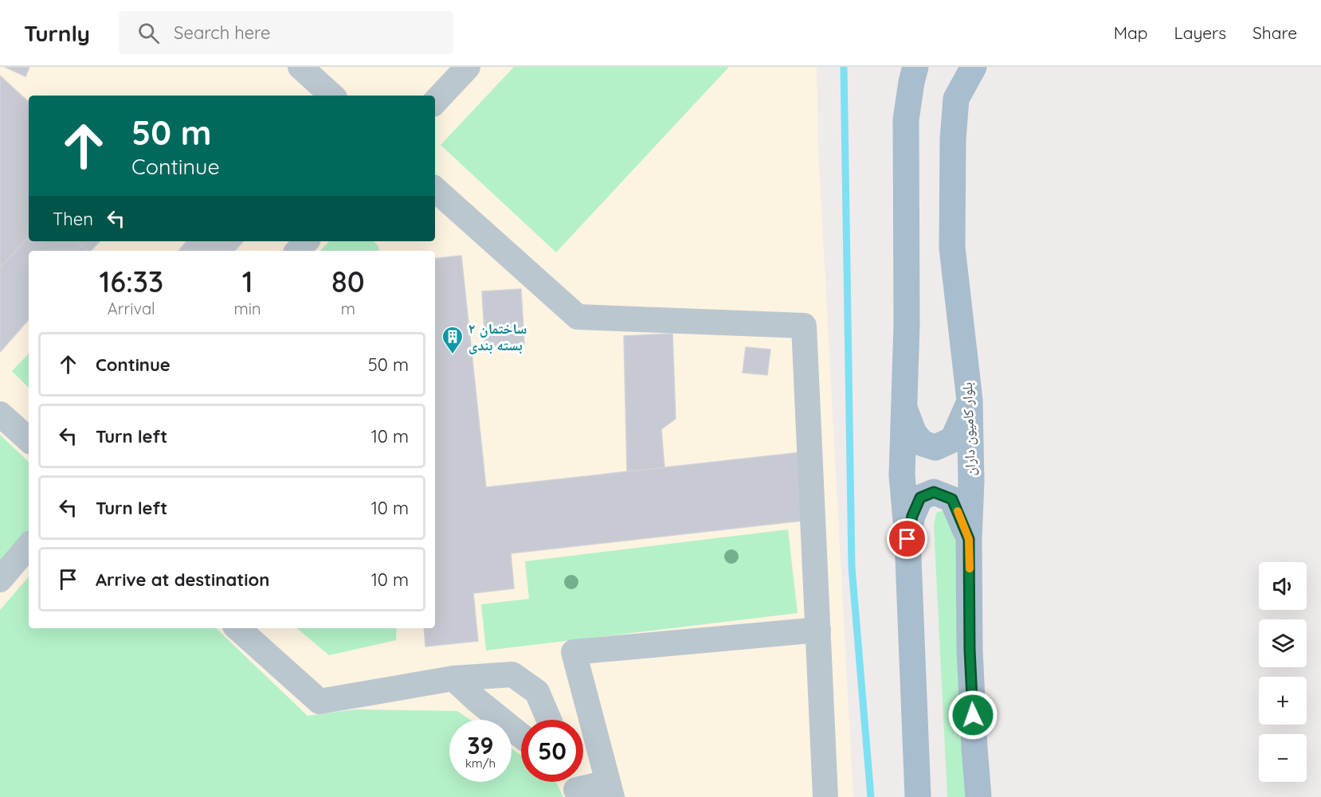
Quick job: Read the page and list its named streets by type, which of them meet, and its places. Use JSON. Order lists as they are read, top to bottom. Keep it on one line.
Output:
{"streets":{"main road":["بلوار کامیون داران"]},"places":{"building":["۲ ساختمان بسته بندی"]},"page":{"header":"Turnly","search":"Search here","nav":["Map","Layers","Share"],"turn":["50 m","Continue"],"then":"Then","eta":["16:33","Arrival","1","min","80","m"],"list":[{"name":"Continue","value":"50 m"},{"name":"Turn left","value":"10 m"},{"name":"Turn left","value":"10 m"},{"name":"Arrive at destination","value":"10 m"}],"map_buttons":["+","−"],"speed":"39 km/h","limit":"50"}}
